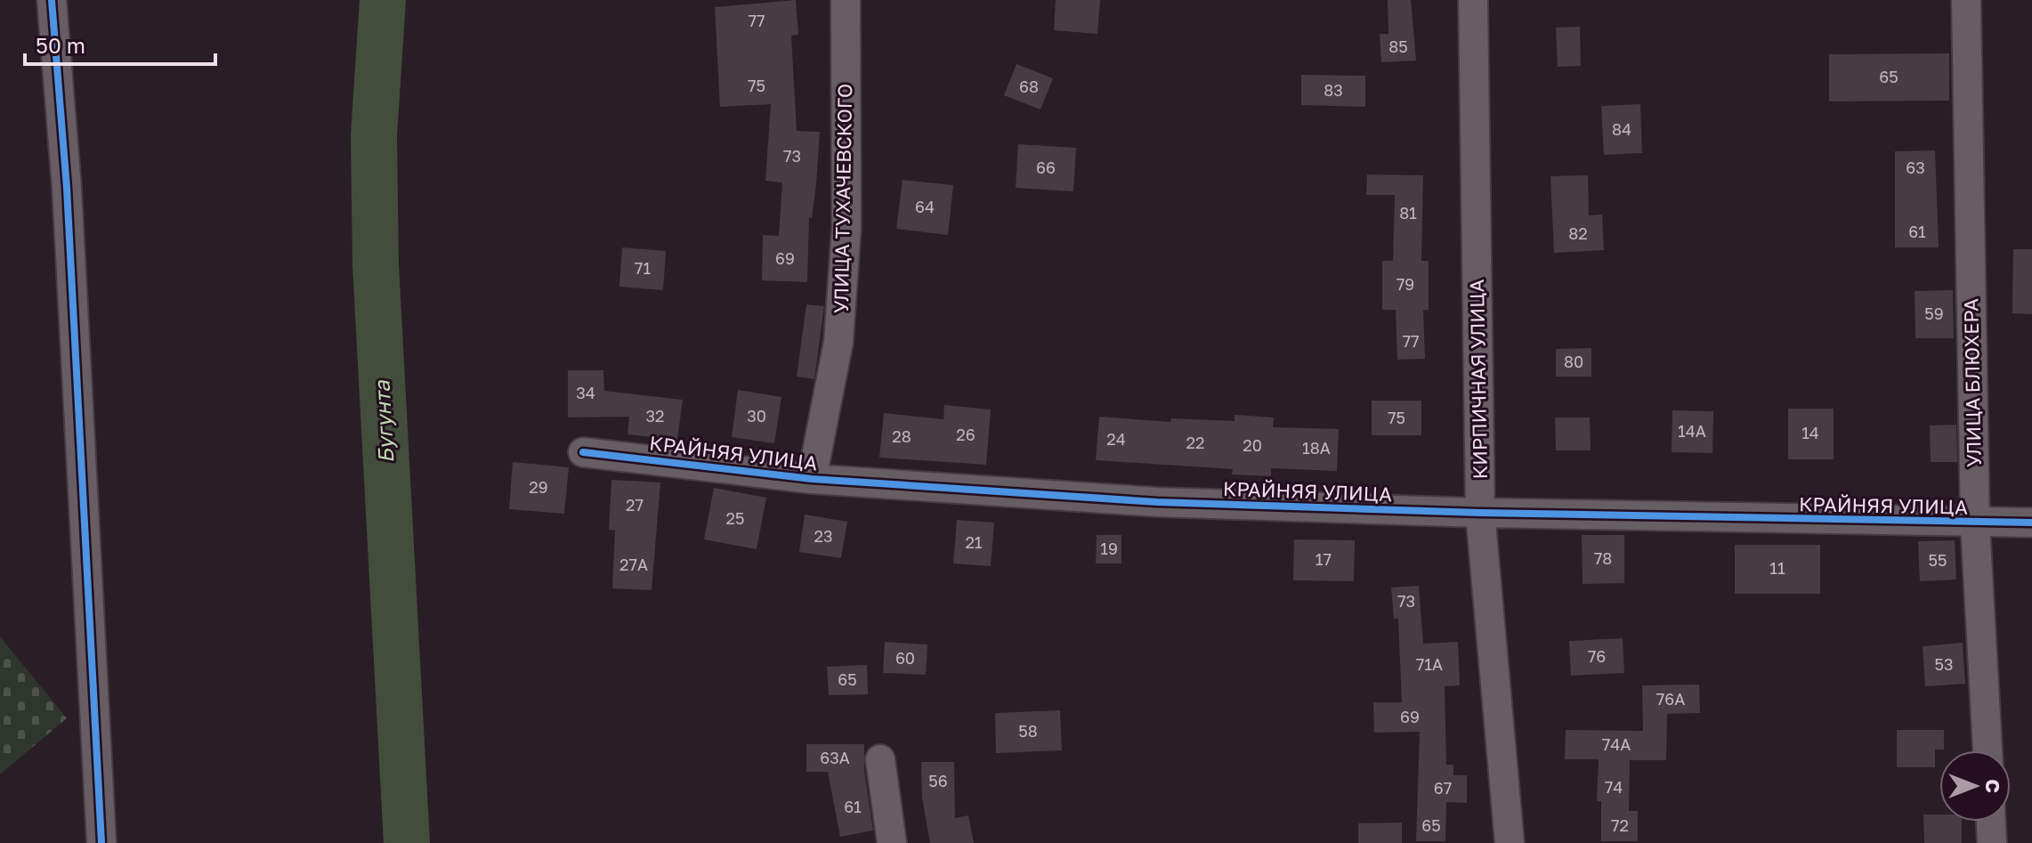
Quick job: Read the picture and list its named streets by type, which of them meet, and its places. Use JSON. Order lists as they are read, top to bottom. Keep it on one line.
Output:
{"streets":{"street":["УЛИЦА ТУХАЧЕВСКОГО","КИРПИЧНАЯ УЛИЦА","УЛИЦА БЛЮХЕРА","КРАЙНЯЯ УЛИЦА"]},"crossings":[["УЛИЦА ТУХАЧЕВСКОГО","КРАЙНЯЯ УЛИЦА"],["КИРПИЧНАЯ УЛИЦА","КРАЙНЯЯ УЛИЦА"],["УЛИЦА БЛЮХЕРА","КРАЙНЯЯ УЛИЦА"]],"water":["Бугунта"],"house_numbers":["77","85","65","75","68","83","84","73","66","63","64","81","61","82","69","71","79","59","77","80","34","32","30","75","14А","14","26","28","24","22","20","18А","29","27","25","23","21","19","78","17","55","27А","11","73","76","60","71А","53","65","76А","69","58","74А","63А","56","74","67","61","65","72"],"scale_bar":"50 m","north":"right"}
